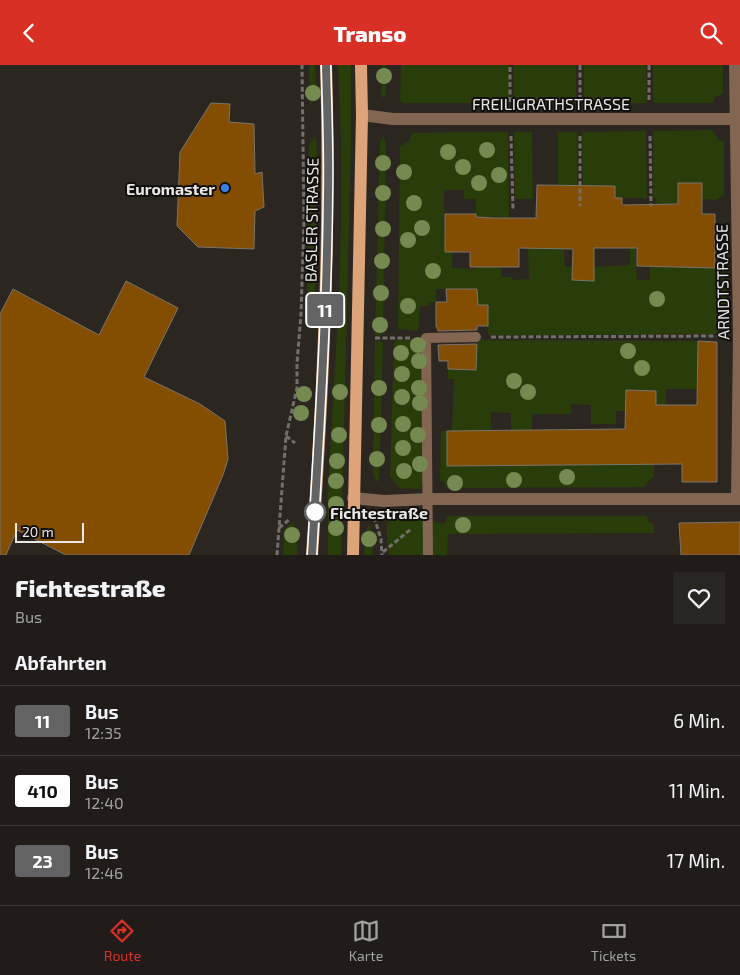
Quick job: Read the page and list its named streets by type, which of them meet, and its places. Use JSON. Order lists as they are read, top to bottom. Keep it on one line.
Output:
{"streets":{"main road":["BASLER STRASSE"],"street":["FREILIGRATHSTRASSE","ARNDTSTRASSE"]},"crossings":[["FREILIGRATHSTRASSE","ARNDTSTRASSE"]],"places":["Euromaster","Fichtestraße"],"lines":["bus line 11"],"scale_bar":"20 m","page":{"header":"Transo","on_map":"11","scale":"20 m","heading":[["Fichtestraße","Bus"],"Abfahrten"],"list":[{"mark":"11","name":"Bus","note":"12:35","value":"6 Min."},{"mark":"410","name":"Bus","note":"12:40","value":"11 Min."},{"mark":"23","name":"Bus","note":"12:46","value":"17 Min."}],"tabs":["Route","Karte","Tickets"]}}
